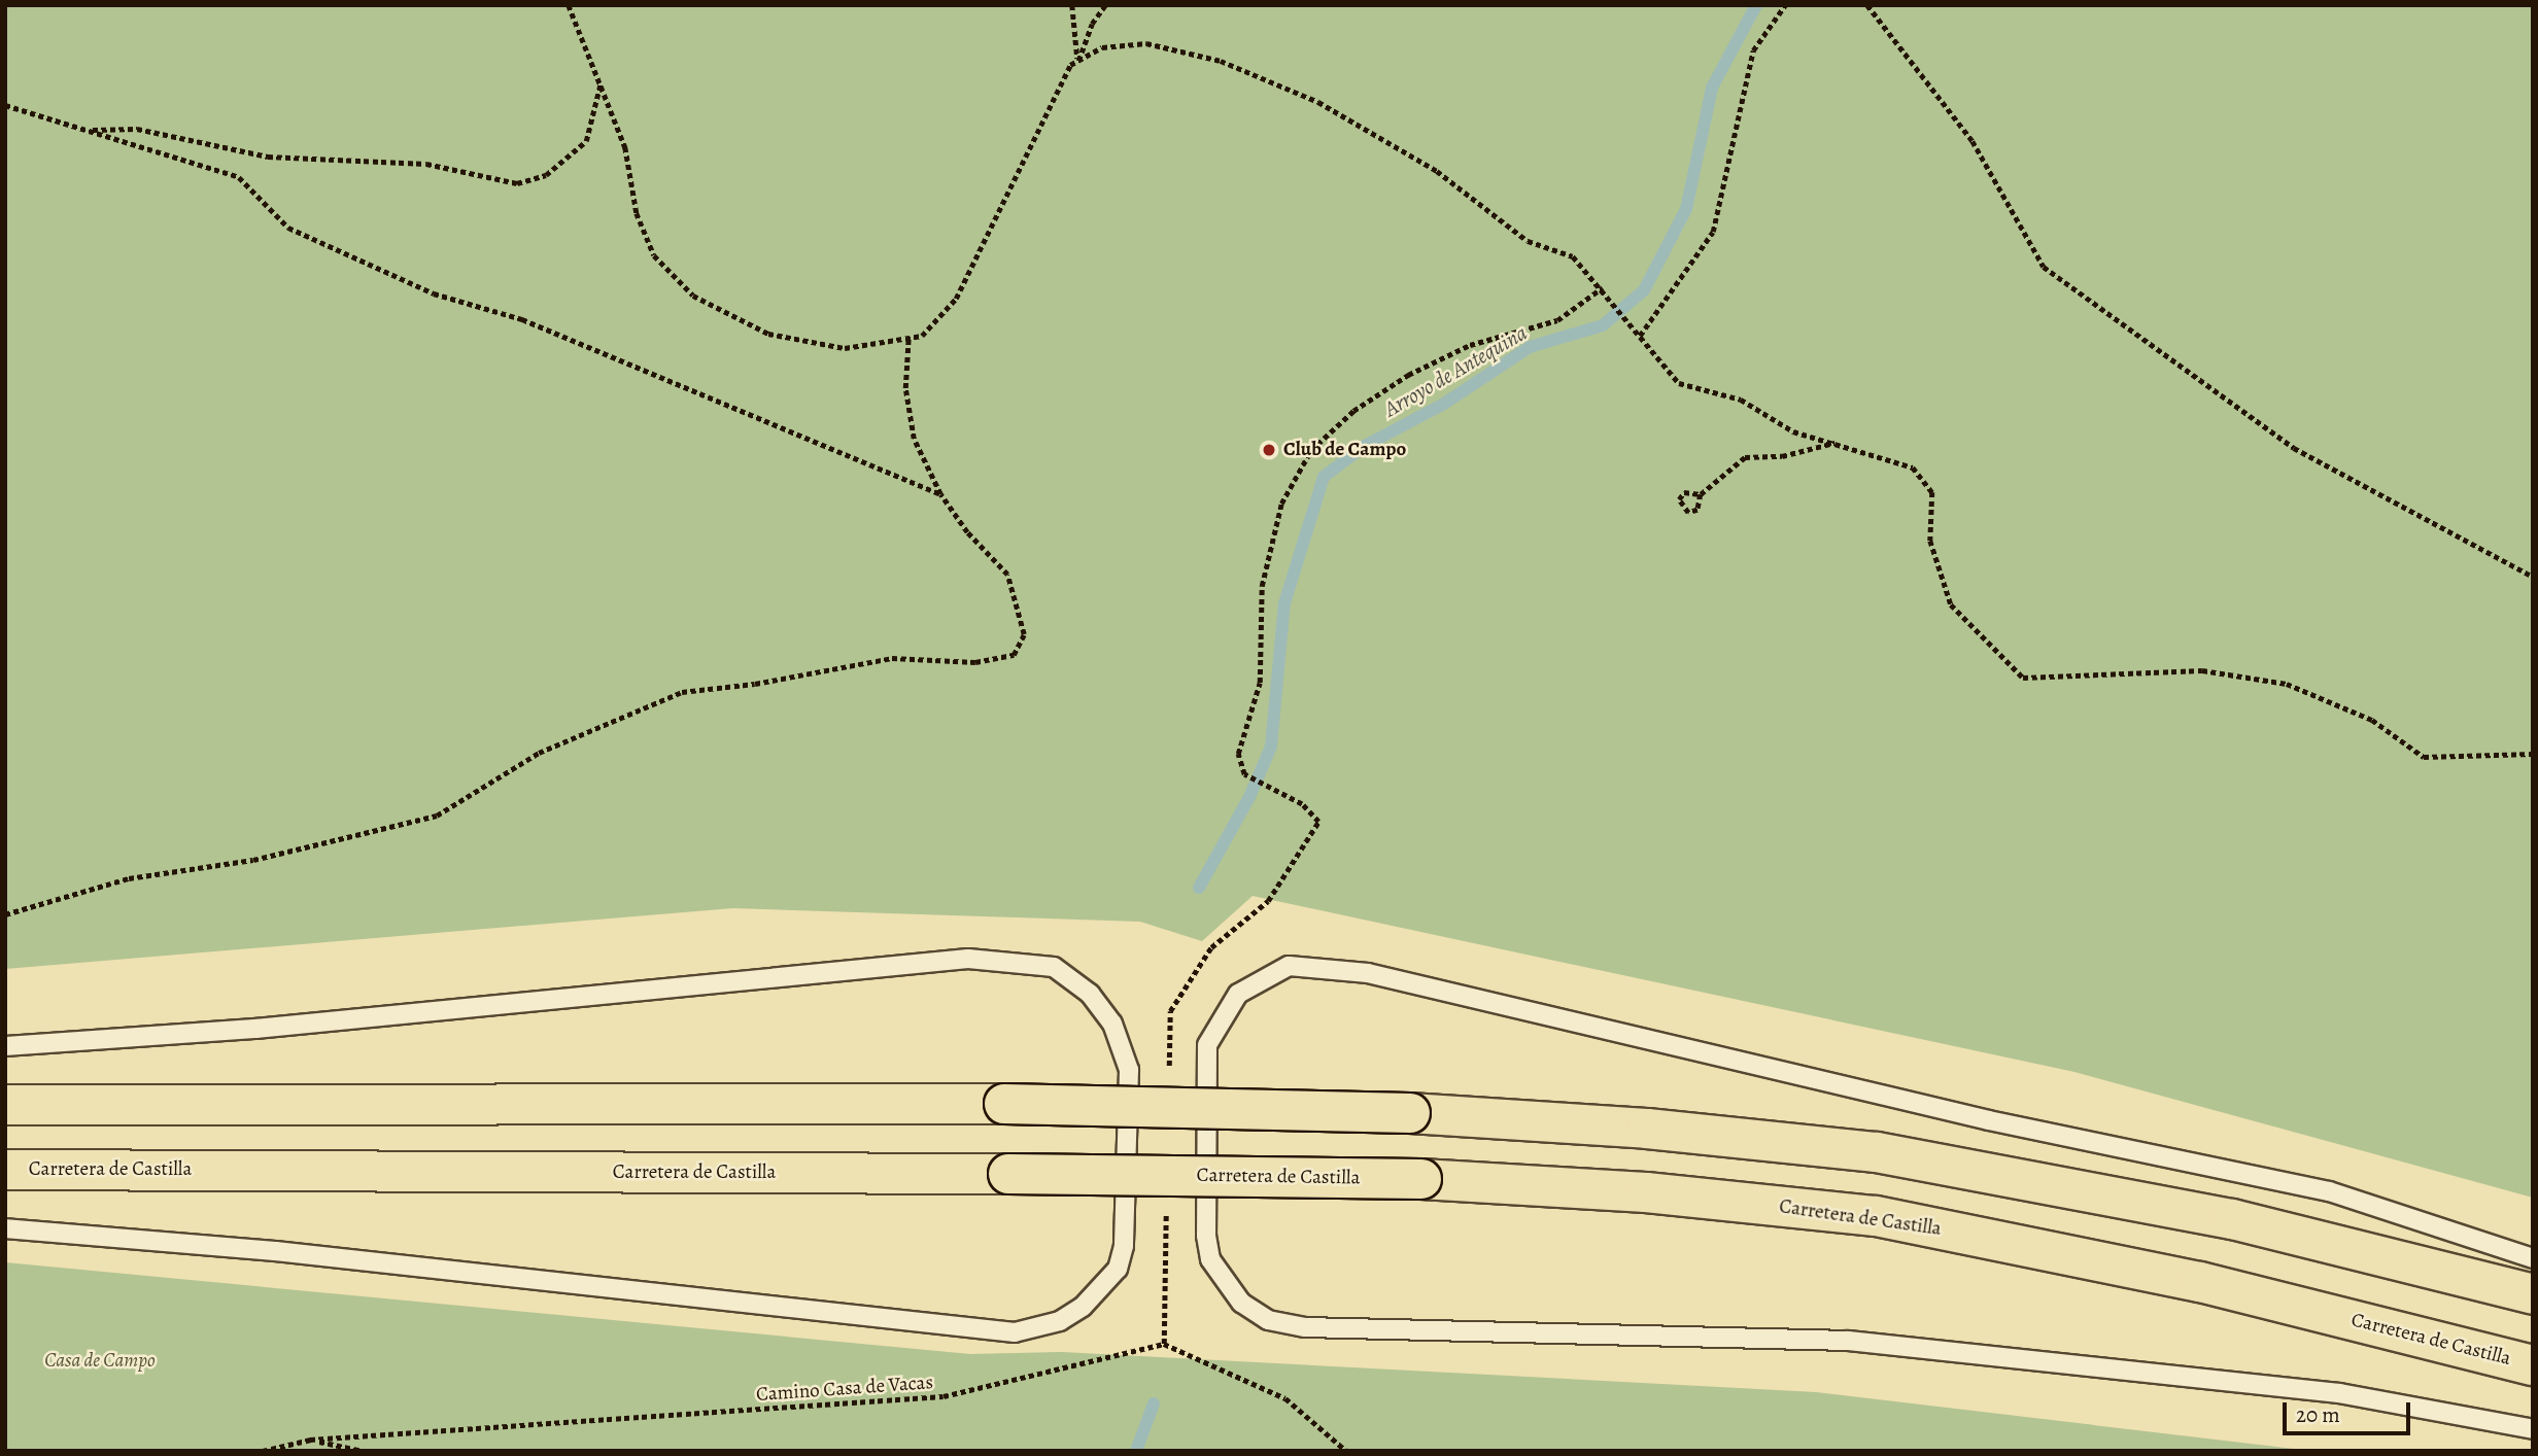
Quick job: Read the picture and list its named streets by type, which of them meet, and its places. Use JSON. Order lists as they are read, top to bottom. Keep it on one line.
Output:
{"streets":{"highway":["Carretera de Castilla"],"path":["Camino Casa de Vacas"]},"water":["Arroyo de Antequina"],"parks":["Casa de Campo"],"places":["Club de Campo"],"scale_bar":"20 m"}
